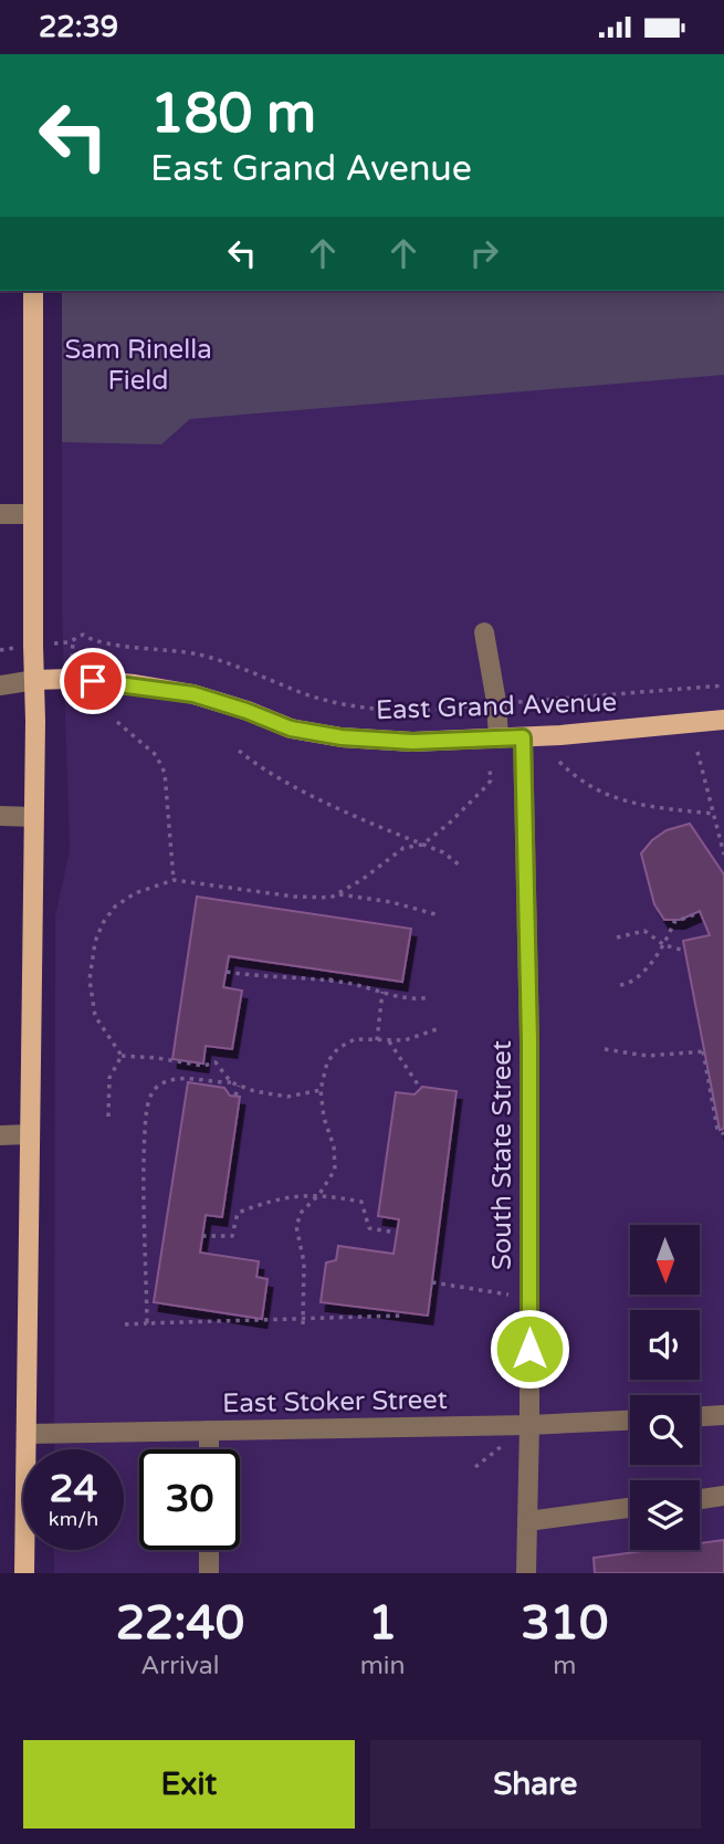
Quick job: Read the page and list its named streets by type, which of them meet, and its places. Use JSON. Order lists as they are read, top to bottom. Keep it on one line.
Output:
{"streets":{"main road":["East Grand Avenue"],"street":["South State Street","East Stoker Street"]},"crossings":[["East Grand Avenue","South State Street"],["South State Street","East Stoker Street"]],"parks":["Sam Rinella Field"],"north":"bottom","page":{"status":"22:39","turn":["180 m","East Grand Avenue"],"speed":"24 km/h","limit":"30","eta":["22:40","Arrival","1","min","310","m"],"buttons":["Exit","Share"]}}
